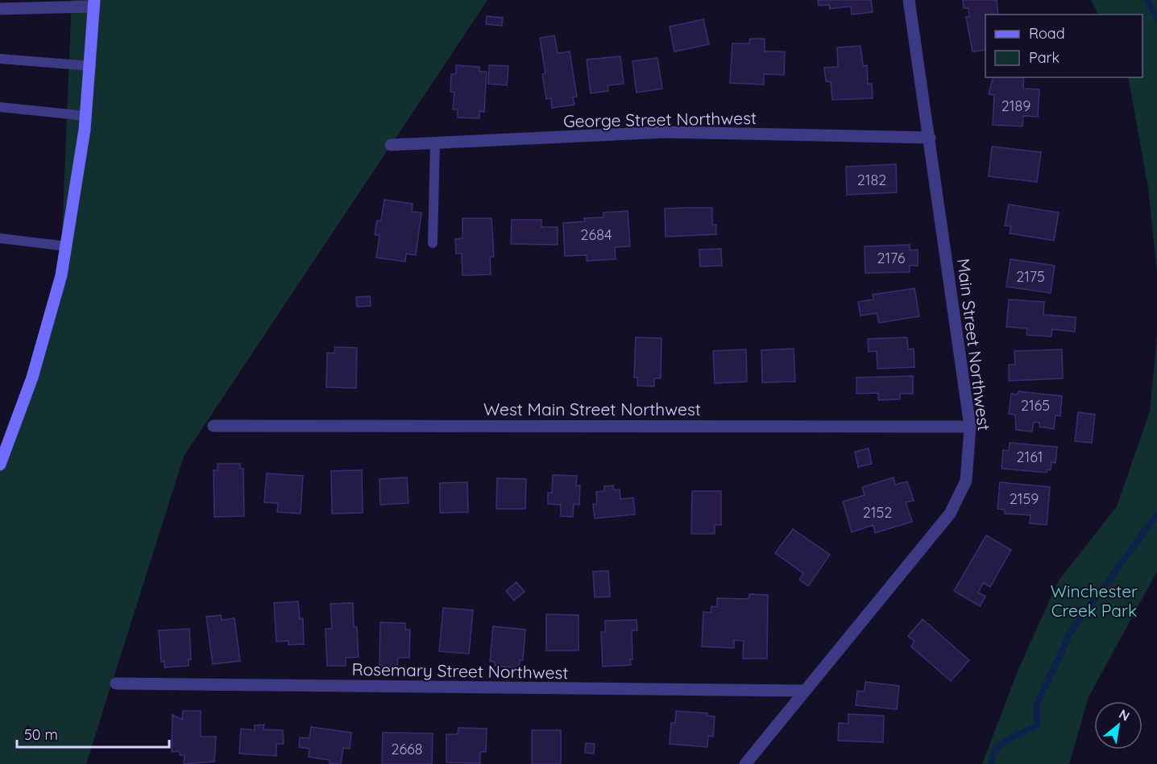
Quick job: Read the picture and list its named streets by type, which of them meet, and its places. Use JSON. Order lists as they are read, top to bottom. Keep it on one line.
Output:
{"streets":{"street":["George Street Northwest","Main Street Northwest","West Main Street Northwest","Rosemary Street Northwest"]},"crossings":[["George Street Northwest","Main Street Northwest"],["Main Street Northwest","West Main Street Northwest"],["Main Street Northwest","Rosemary Street Northwest"]],"parks":["Winchester Creek Park"],"house_numbers":["2189","2182","2684","2176","2175","2165","2161","2159","2152","2668"],"legend":["Road","Park"],"scale_bar":"50 m","north":"top right"}
